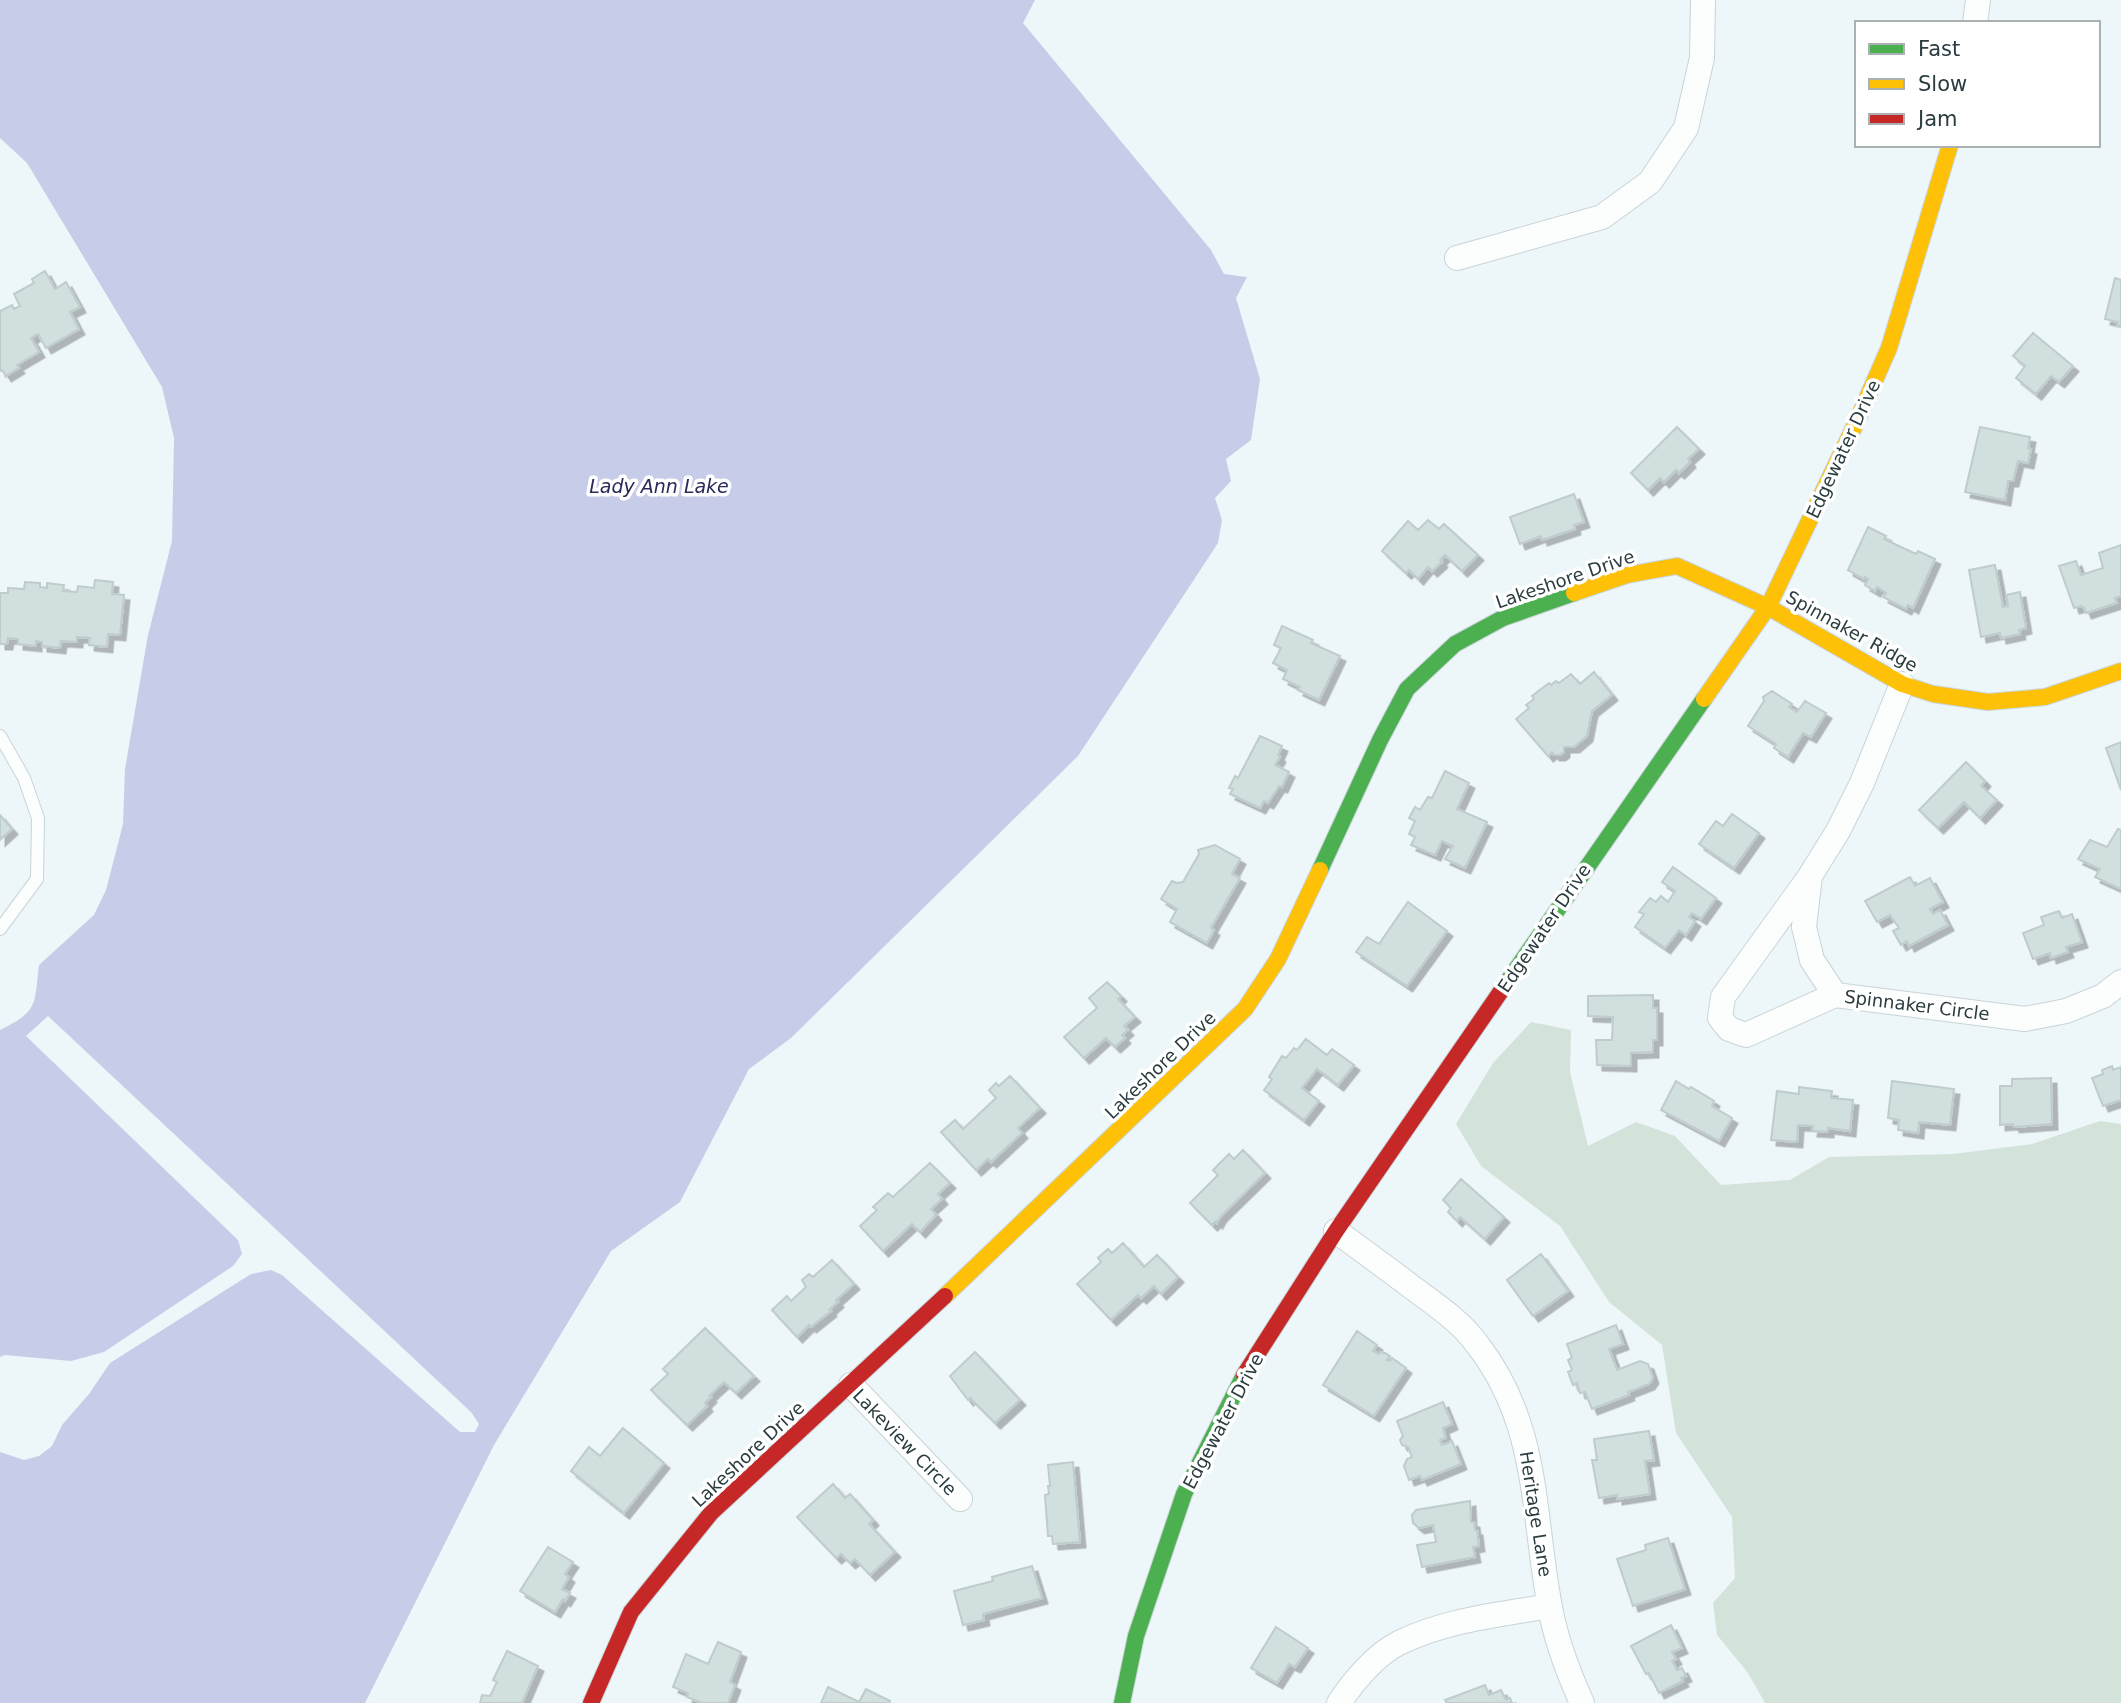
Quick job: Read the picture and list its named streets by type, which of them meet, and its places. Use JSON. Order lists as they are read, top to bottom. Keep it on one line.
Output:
{"streets":{"street":["Edgewater Drive","Lakeshore Drive","Spinnaker Ridge","Spinnaker Circle","Lakeview Circle","Heritage Lane"]},"crossings":[["Edgewater Drive","Lakeshore Drive"],["Edgewater Drive","Spinnaker Ridge"],["Edgewater Drive","Heritage Lane"],["Lakeshore Drive","Spinnaker Ridge"],["Lakeshore Drive","Lakeview Circle"],["Spinnaker Ridge","Spinnaker Circle"]],"water":["Lady Ann Lake"],"legend":["Fast","Slow","Jam"]}
